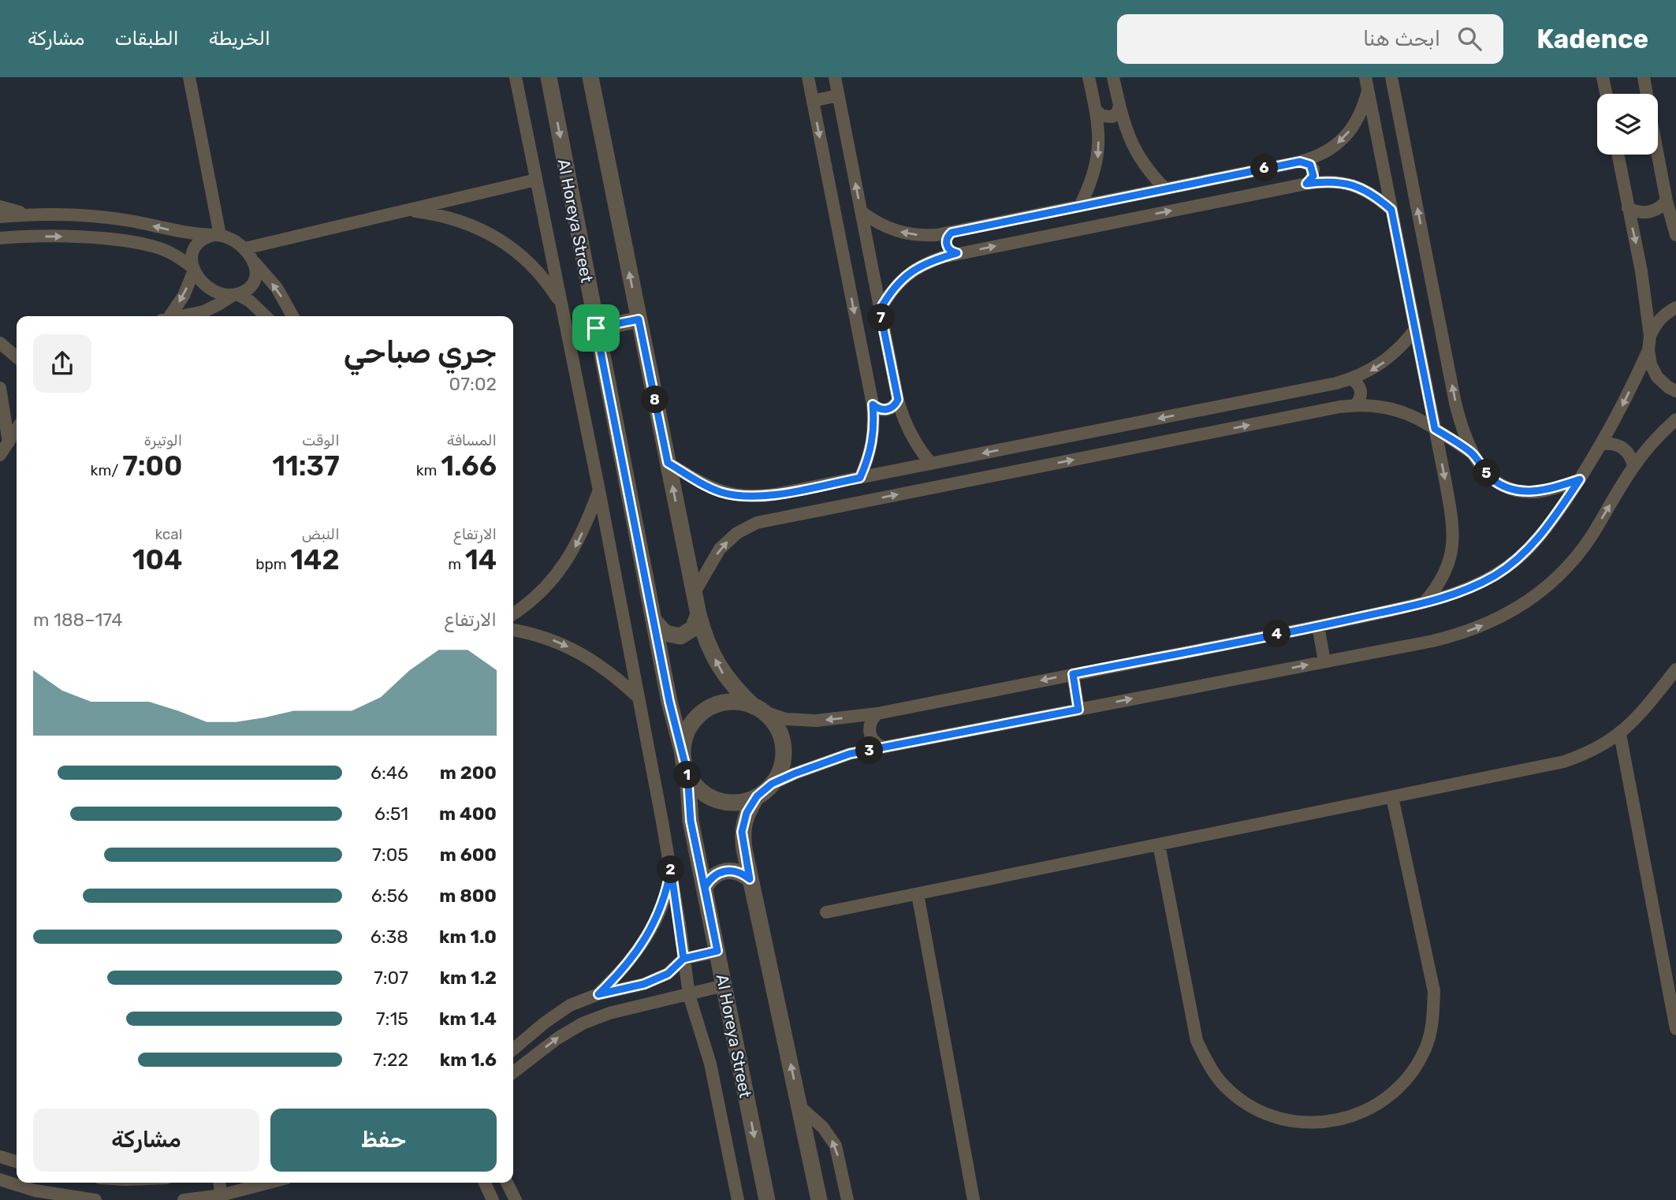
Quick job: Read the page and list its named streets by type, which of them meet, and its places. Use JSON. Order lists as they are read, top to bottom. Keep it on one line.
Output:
{"streets":{"street":["Al Horeya Street"]},"page":{"header":"Kadence","search":"ابحث هنا","nav":["الخريطة","الطبقات","مشاركة"],"pins":["6","7","8","5","4","3","1","2"],"heading":["جري صباحي","07:02"],"stats":[["المسافة","1.66 km"],["الوقت","11:37"],["الوتيرة","7:00 /km"],["الارتفاع","14 m"],["النبض","142 bpm"],["kcal","104"]],"chart":["الارتفاع","174–188 m"],"list":[{"name":"200 m","note":"6:46"},{"name":"400 m","note":"6:51"},{"name":"600 m","note":"7:05"},{"name":"800 m","note":"6:56"},{"name":"1.0 km","note":"6:38"},{"name":"1.2 km","note":"7:07"},{"name":"1.4 km","note":"7:15"},{"name":"1.6 km","note":"7:22"}],"buttons":["حفظ","مشاركة"]}}
